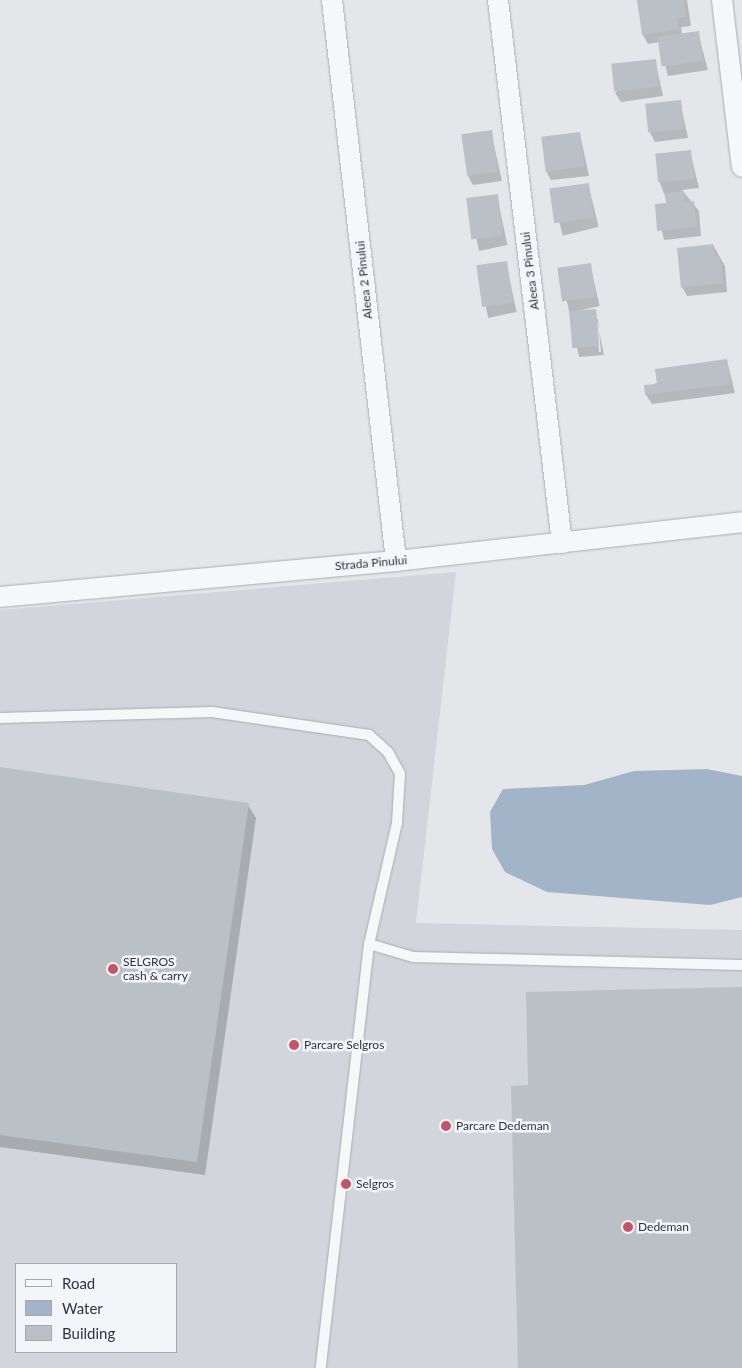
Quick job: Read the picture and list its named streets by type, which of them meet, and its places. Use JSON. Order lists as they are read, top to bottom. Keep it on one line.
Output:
{"streets":{"street":["Aleea 3 Pinului","Aleea 2 Pinului","Strada Pinului"]},"crossings":[["Aleea 3 Pinului","Strada Pinului"],["Aleea 2 Pinului","Strada Pinului"]],"places":["SELGROS cash & carry","Parcare Selgros","Parcare Dedeman","Selgros","Dedeman"],"legend":["Road","Water","Building"]}
